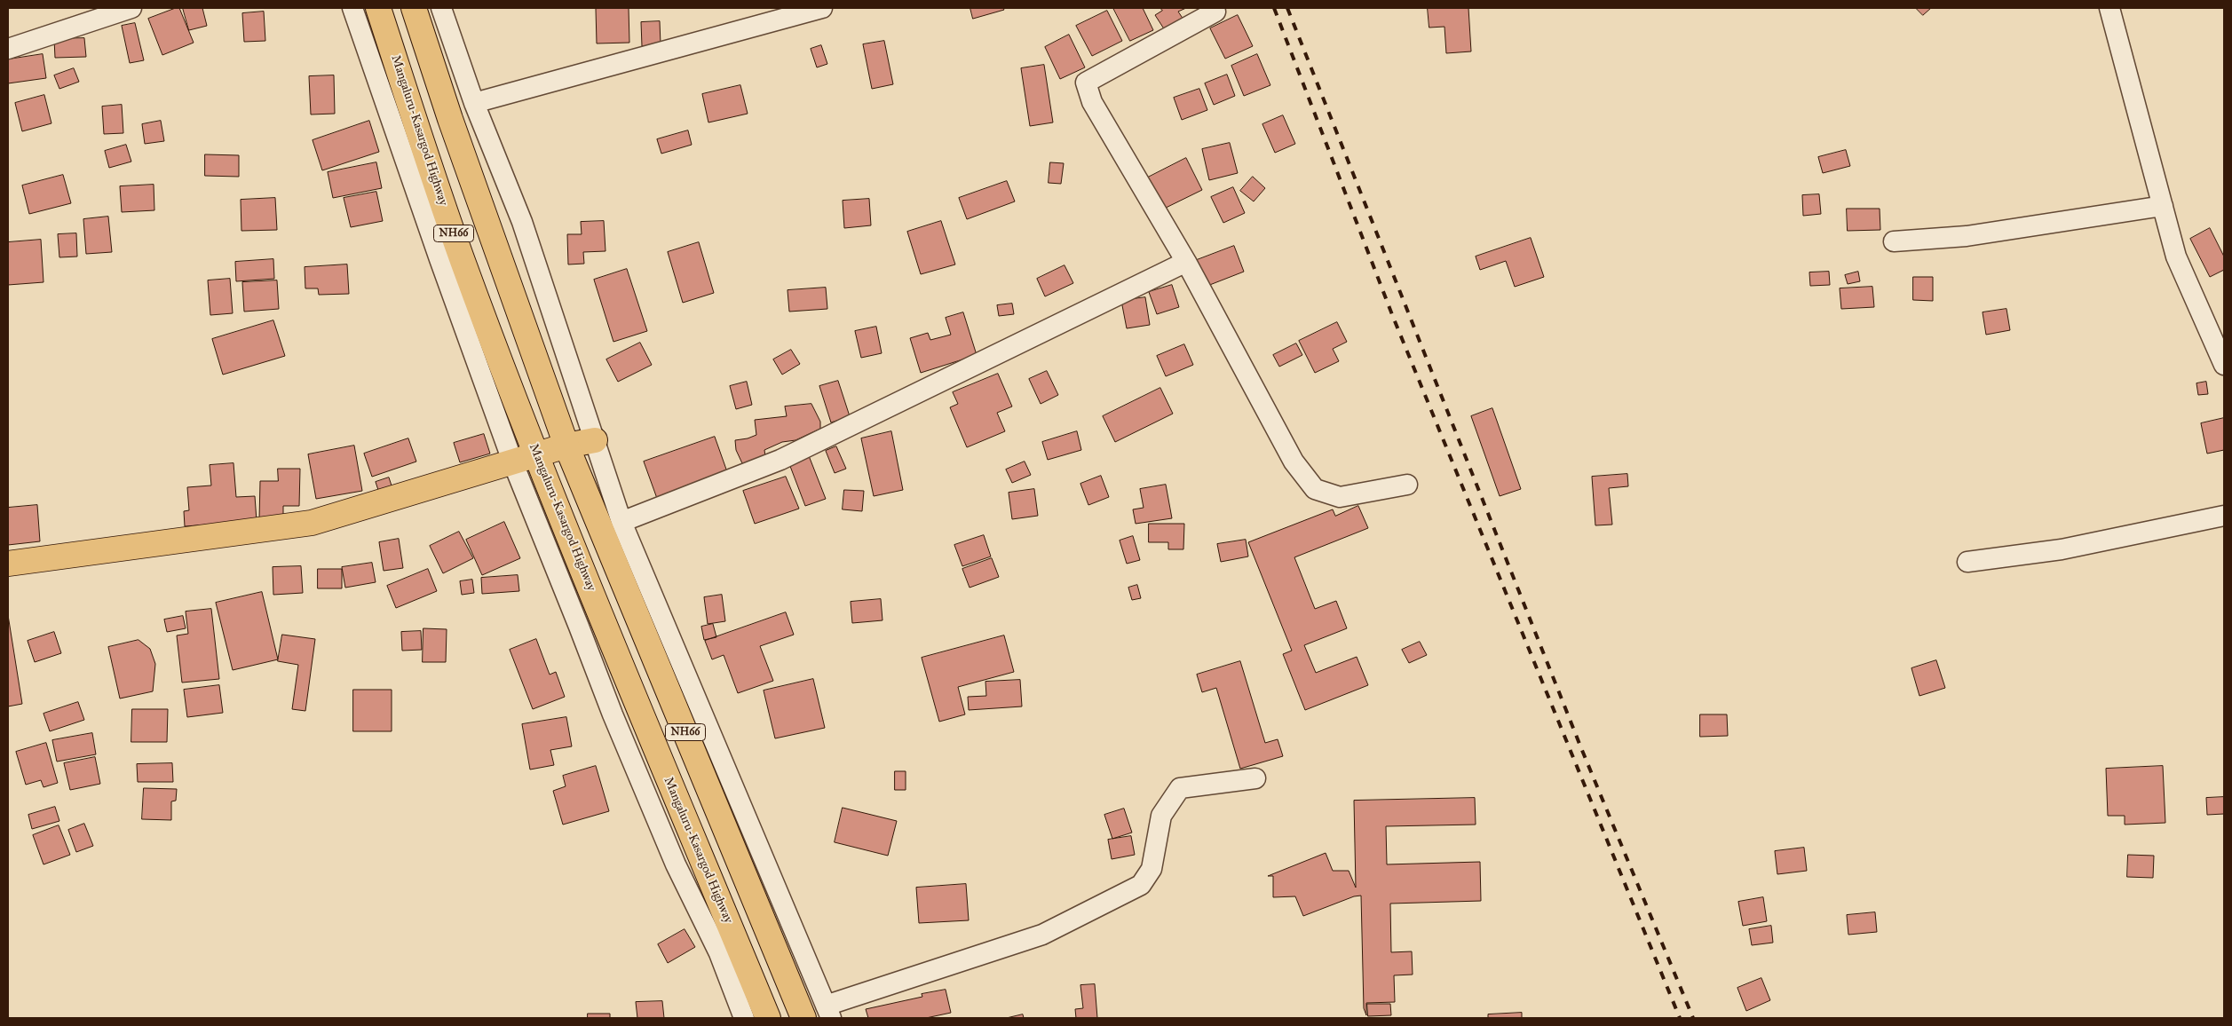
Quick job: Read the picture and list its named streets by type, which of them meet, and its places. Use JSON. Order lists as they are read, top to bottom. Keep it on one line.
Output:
{"streets":{"main road":["Mangaluru-Kasargod Highway","NH66"]}}
